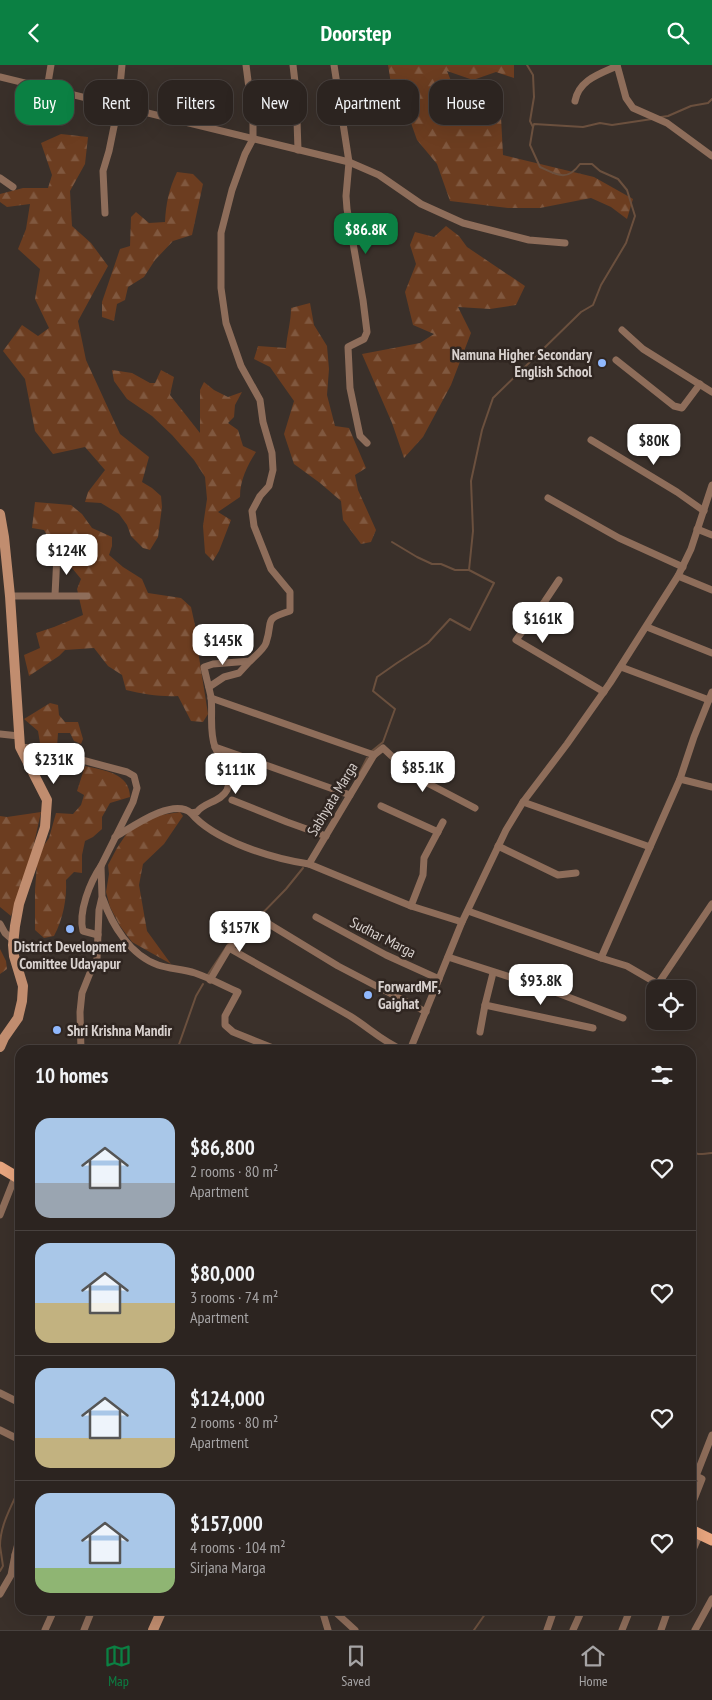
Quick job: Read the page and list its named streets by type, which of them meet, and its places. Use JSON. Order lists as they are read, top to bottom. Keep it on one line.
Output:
{"streets":{"street":["Sabhyata Marga","Sudhar Marga"]},"places":["Namuna Higher Secondary English School","District Development Comittee Udayapur","ForwardMF, Gaighat","Shri Krishna Mandir"],"page":{"header":"Doorstep","chip":["Buy","Rent","Filters","New","Apartment","House"],"price":["$86.8K","$80K","$124K","$161K","$145K","$231K","$85.1K","$111K","$157K","$93.8K"],"heading":"10 homes","list":[{"name":"$86,800","note":"2 rooms · 80 m² · Apartment"},{"name":"$80,000","note":"3 rooms · 74 m² · Apartment"},{"name":"$124,000","note":"2 rooms · 80 m² · Apartment"},{"name":"$157,000","note":"4 rooms · 104 m² · Sirjana Marga"}],"tabs":["Map","Saved","Home"]}}
